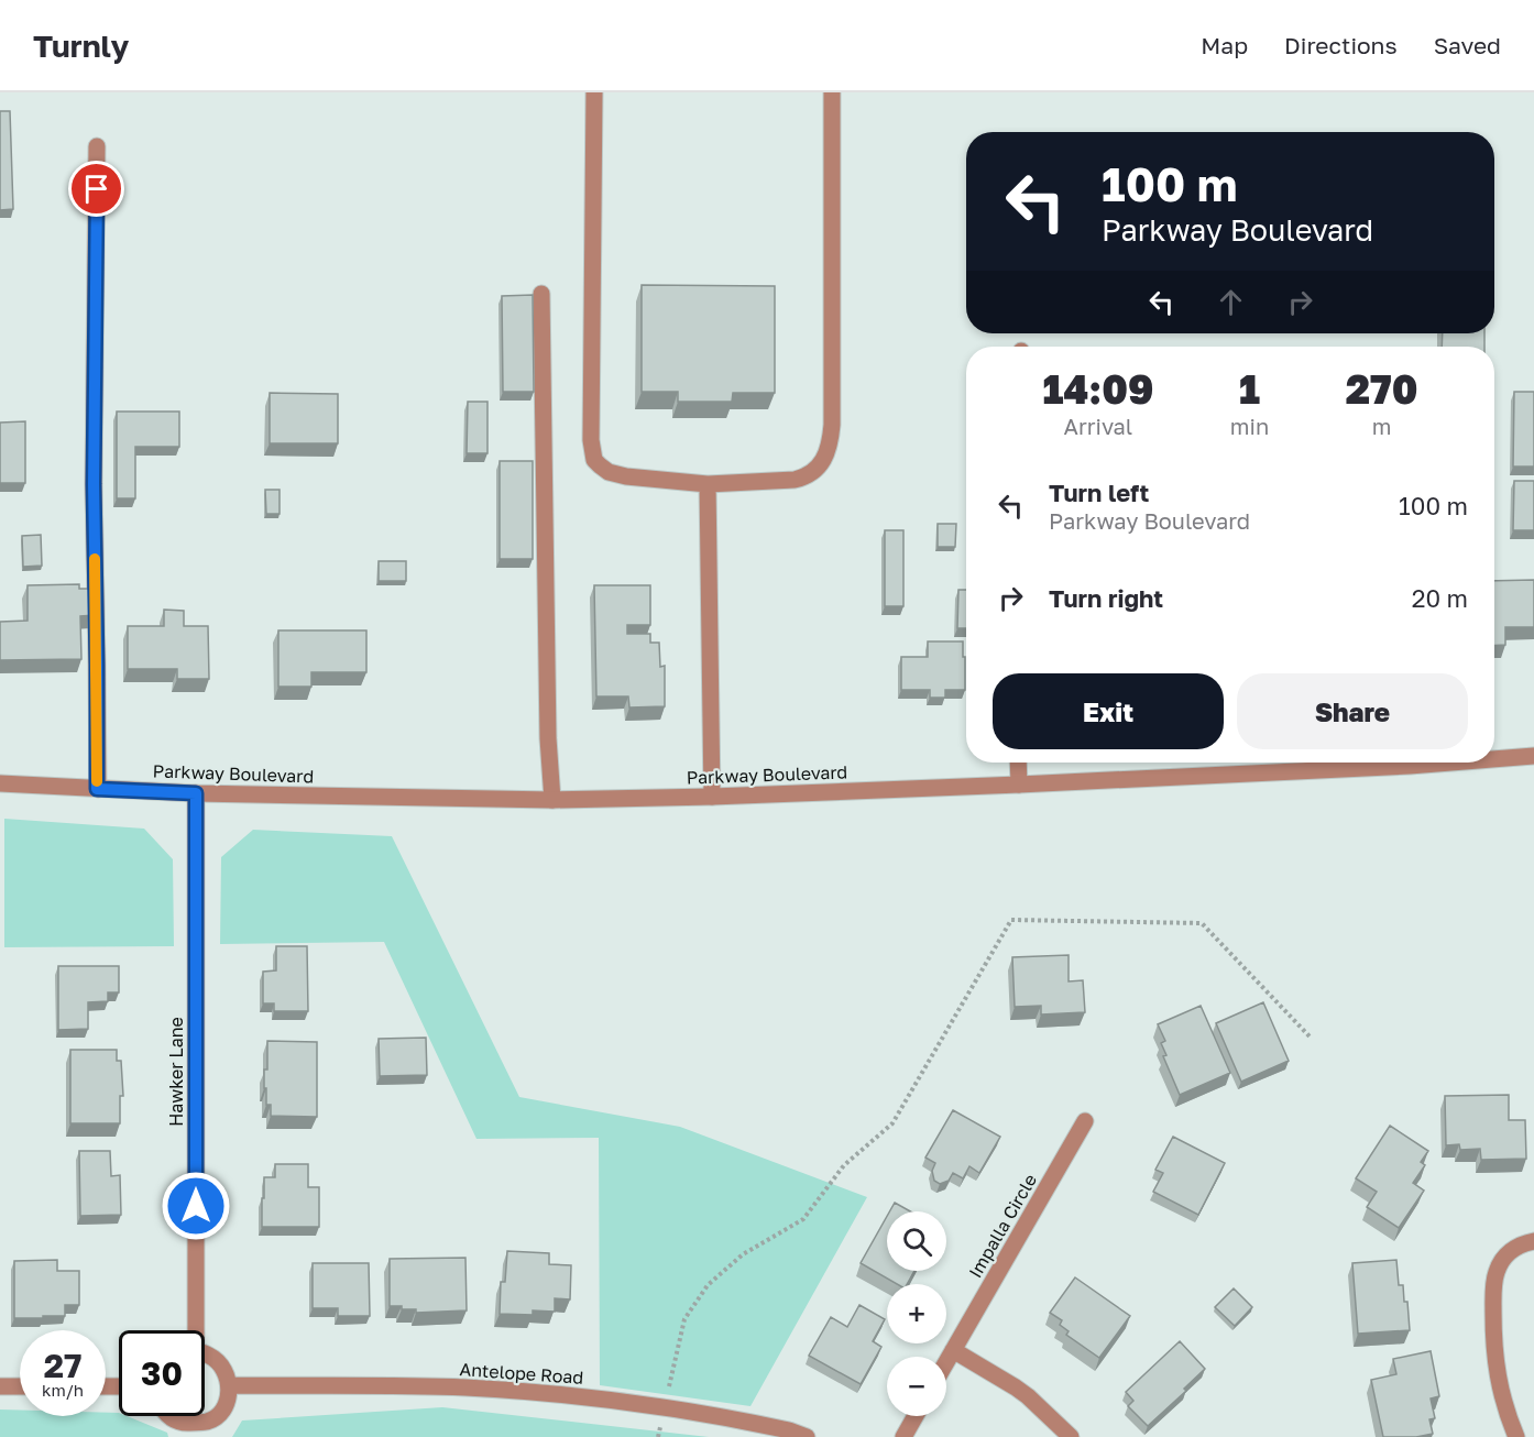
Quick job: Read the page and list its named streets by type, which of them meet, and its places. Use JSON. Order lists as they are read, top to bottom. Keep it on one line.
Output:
{"streets":{"street":["Parkway Boulevard","Hawker Lane","Impalla Circle","Antelope Road"]},"crossings":[["Parkway Boulevard","Hawker Lane"]],"page":{"header":"Turnly","nav":["Map","Directions","Saved"],"turn":["100 m","Parkway Boulevard"],"eta":["14:09","Arrival","1","min","270","m"],"list":[{"name":"Turn left","note":"Parkway Boulevard","value":"100 m"},{"name":"Turn right","value":"20 m"}],"buttons":["Exit","Share"],"map_buttons":["+","−"],"speed":"27 km/h","limit":"30"}}
